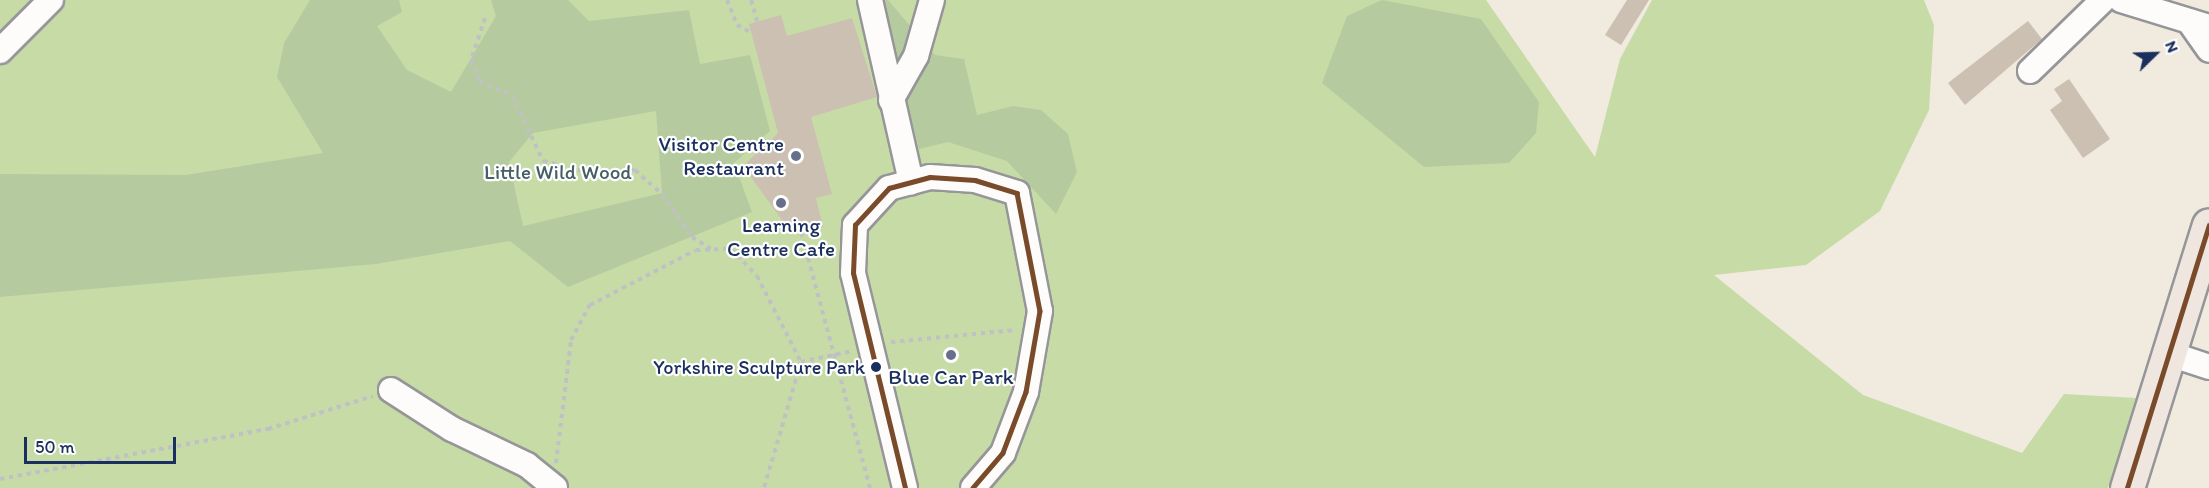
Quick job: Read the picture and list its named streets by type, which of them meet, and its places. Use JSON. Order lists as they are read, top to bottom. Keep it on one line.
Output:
{"parks":["Little Wild Wood"],"places":["Visitor Centre Restaurant","Learning Centre Cafe","Blue Car Park","Yorkshire Sculpture Park"],"scale_bar":"50 m","north":"top right"}
